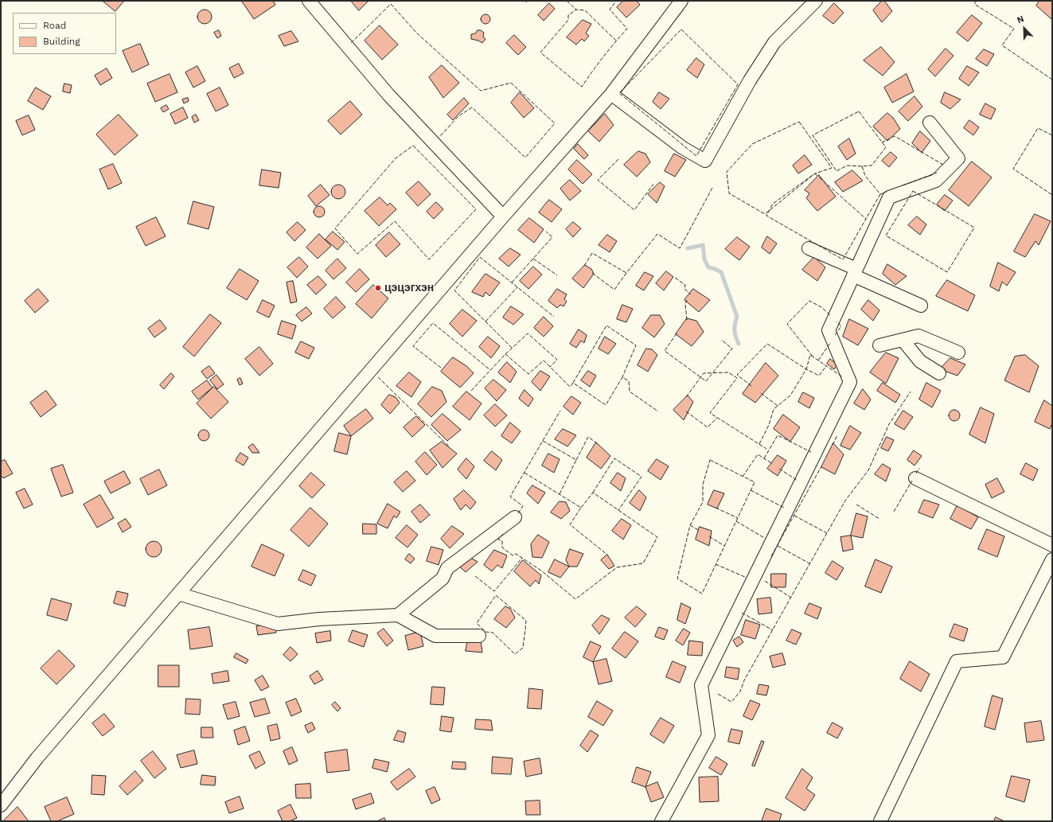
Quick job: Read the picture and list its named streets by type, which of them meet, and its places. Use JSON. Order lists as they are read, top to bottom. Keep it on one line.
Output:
{"places":["цэцэгхэн"],"legend":["Road","Building"],"north":"top left"}
